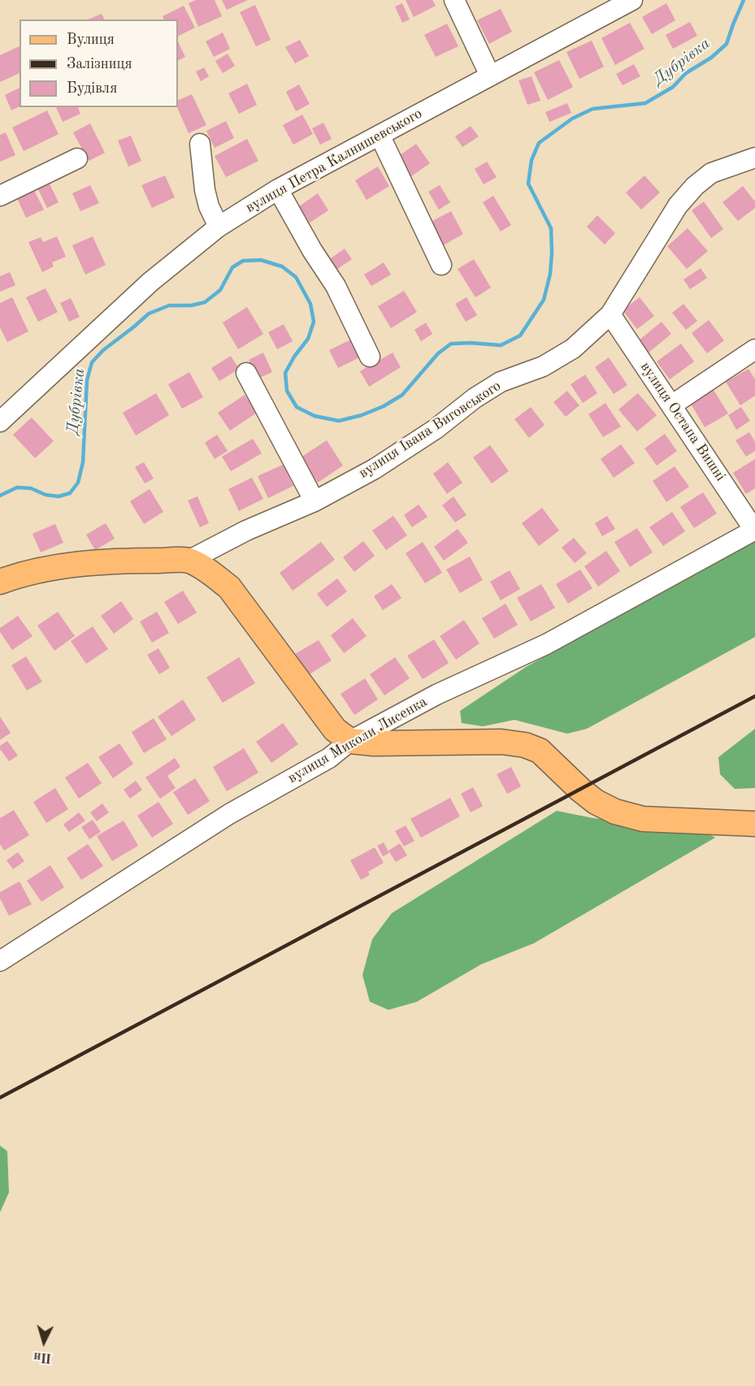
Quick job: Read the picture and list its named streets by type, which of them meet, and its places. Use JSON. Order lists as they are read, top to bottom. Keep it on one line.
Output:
{"streets":{"main road":["вулиця Івана Виговського"],"street":["вулиця Петра Калнишевського","вулиця Остапа Вишні","вулиця Миколи Лисенка"]},"crossings":[["вулиця Остапа Вишні","вулиця Івана Виговського"],["вулиця Остапа Вишні","вулиця Миколи Лисенка"]],"water":["Дубрівка"],"legend":["Вулиця","Залізниця","Будівля"],"north":"bottom"}
